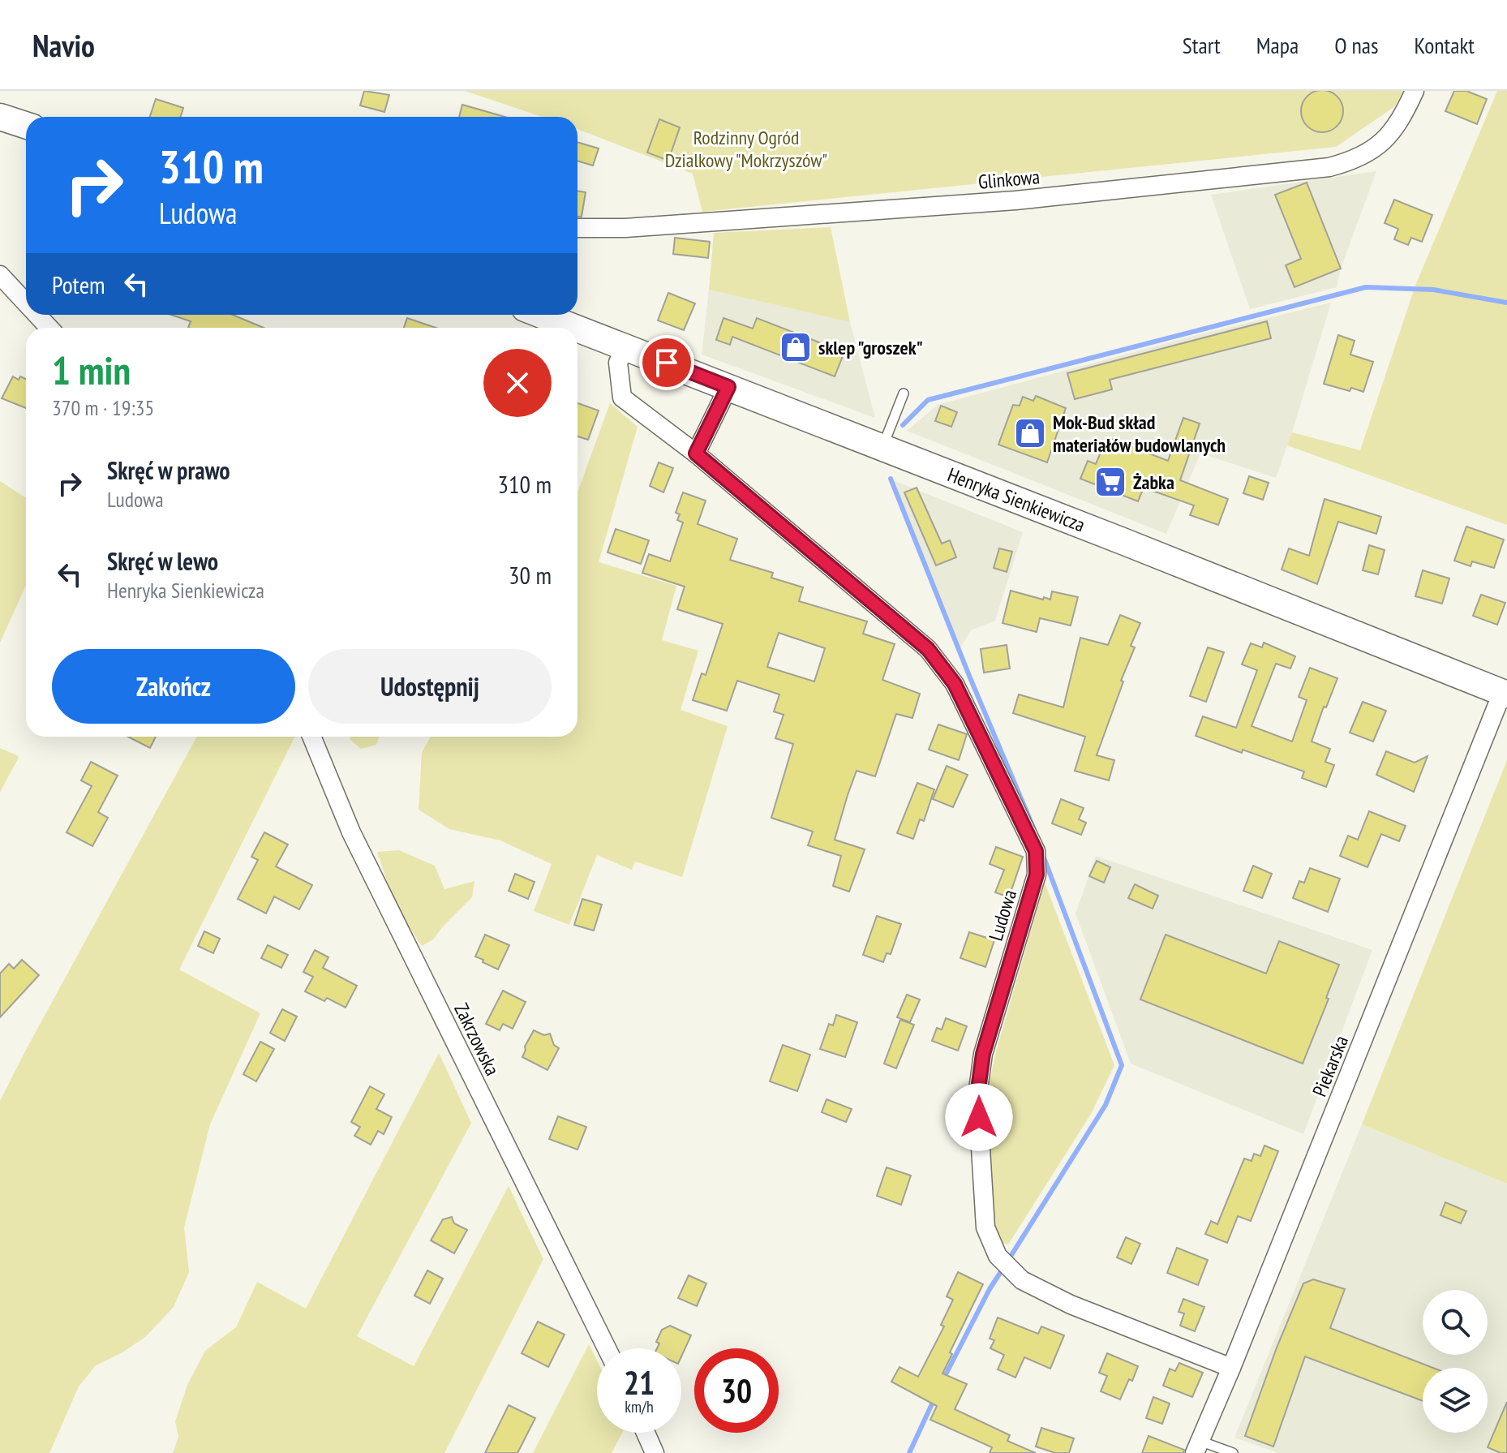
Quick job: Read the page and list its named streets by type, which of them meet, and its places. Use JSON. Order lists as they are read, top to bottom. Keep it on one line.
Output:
{"streets":{"main road":["Henryka Sienkiewicza"],"street":["Glinkowa","Ludowa","Zakrzowska","Piekarska"]},"crossings":[["Henryka Sienkiewicza","Ludowa"],["Henryka Sienkiewicza","Piekarska"],["Ludowa","Piekarska"]],"parks":["Rodzinny Ogród Dzialkowy \"Mokrzyszów\""],"places":{"shop":["sklep \"groszek\"","Mok-Bud skład materiałów budowlanych"],"supermarket":["Żabka"]},"page":{"header":"Navio","nav":["Start","Mapa","O nas","Kontakt"],"turn":["310 m","Ludowa"],"then":"Potem","heading":["1 min","370 m · 19:35"],"list":[{"name":"Skręć w prawo","note":"Ludowa","value":"310 m"},{"name":"Skręć w lewo","note":"Henryka Sienkiewicza","value":"30 m"}],"buttons":["Zakończ","Udostępnij"],"speed":"21 km/h","limit":"30"}}
